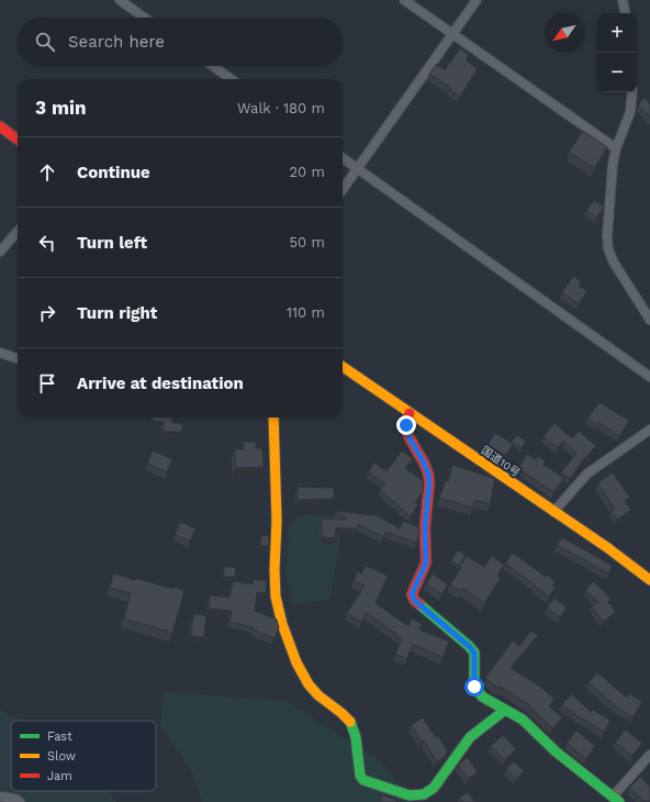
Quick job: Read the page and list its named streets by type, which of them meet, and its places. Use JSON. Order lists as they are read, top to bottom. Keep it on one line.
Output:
{"streets":{"main road":["国道10号"]},"legend":["Fast","Slow","Jam"],"north":"bottom left","page":{"map_buttons":["+","−"],"search":"Search here","heading":["3 min","Walk · 180 m"],"list":[["Continue","20 m"],["Turn left","50 m"],["Turn right","110 m"],"Arrive at destination"]}}
